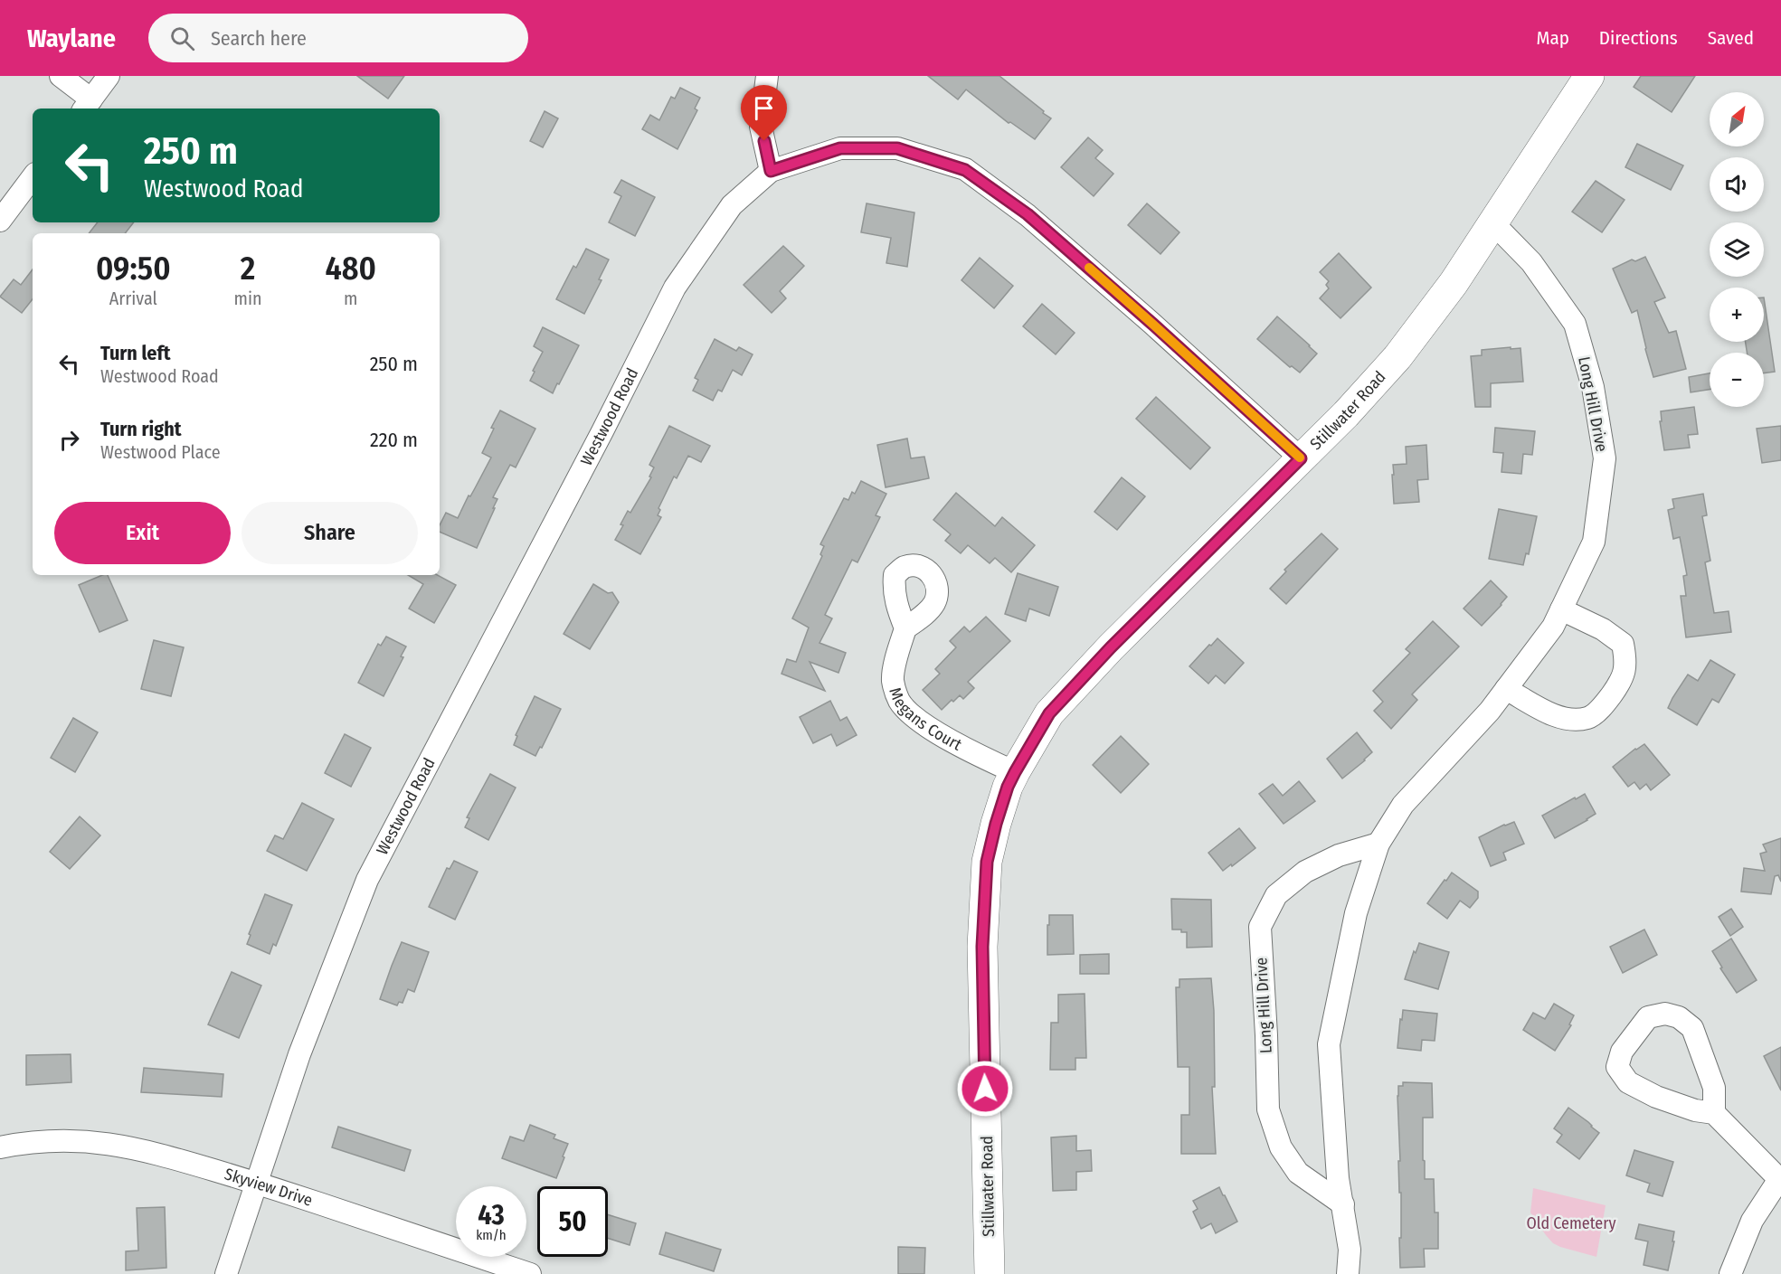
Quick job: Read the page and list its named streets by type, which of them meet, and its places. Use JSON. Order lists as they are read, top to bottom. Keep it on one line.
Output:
{"streets":{"main road":["Stillwater Road"],"street":["Long Hill Drive","Westwood Road","Megans Court","Skyview Drive"]},"crossings":[["Long Hill Drive","Stillwater Road"],["Stillwater Road","Westwood Road"],["Stillwater Road","Megans Court"],["Westwood Road","Skyview Drive"]],"parks":["Old Cemetery"],"north":"top right","page":{"header":"Waylane","search":"Search here","nav":["Map","Directions","Saved"],"map_buttons":["+","−"],"turn":["250 m","Westwood Road"],"eta":["09:50","Arrival","2","min","480","m"],"list":[{"name":"Turn left","note":"Westwood Road","value":"250 m"},{"name":"Turn right","note":"Westwood Place","value":"220 m"}],"buttons":["Exit","Share"],"speed":"43 km/h","limit":"50"}}
